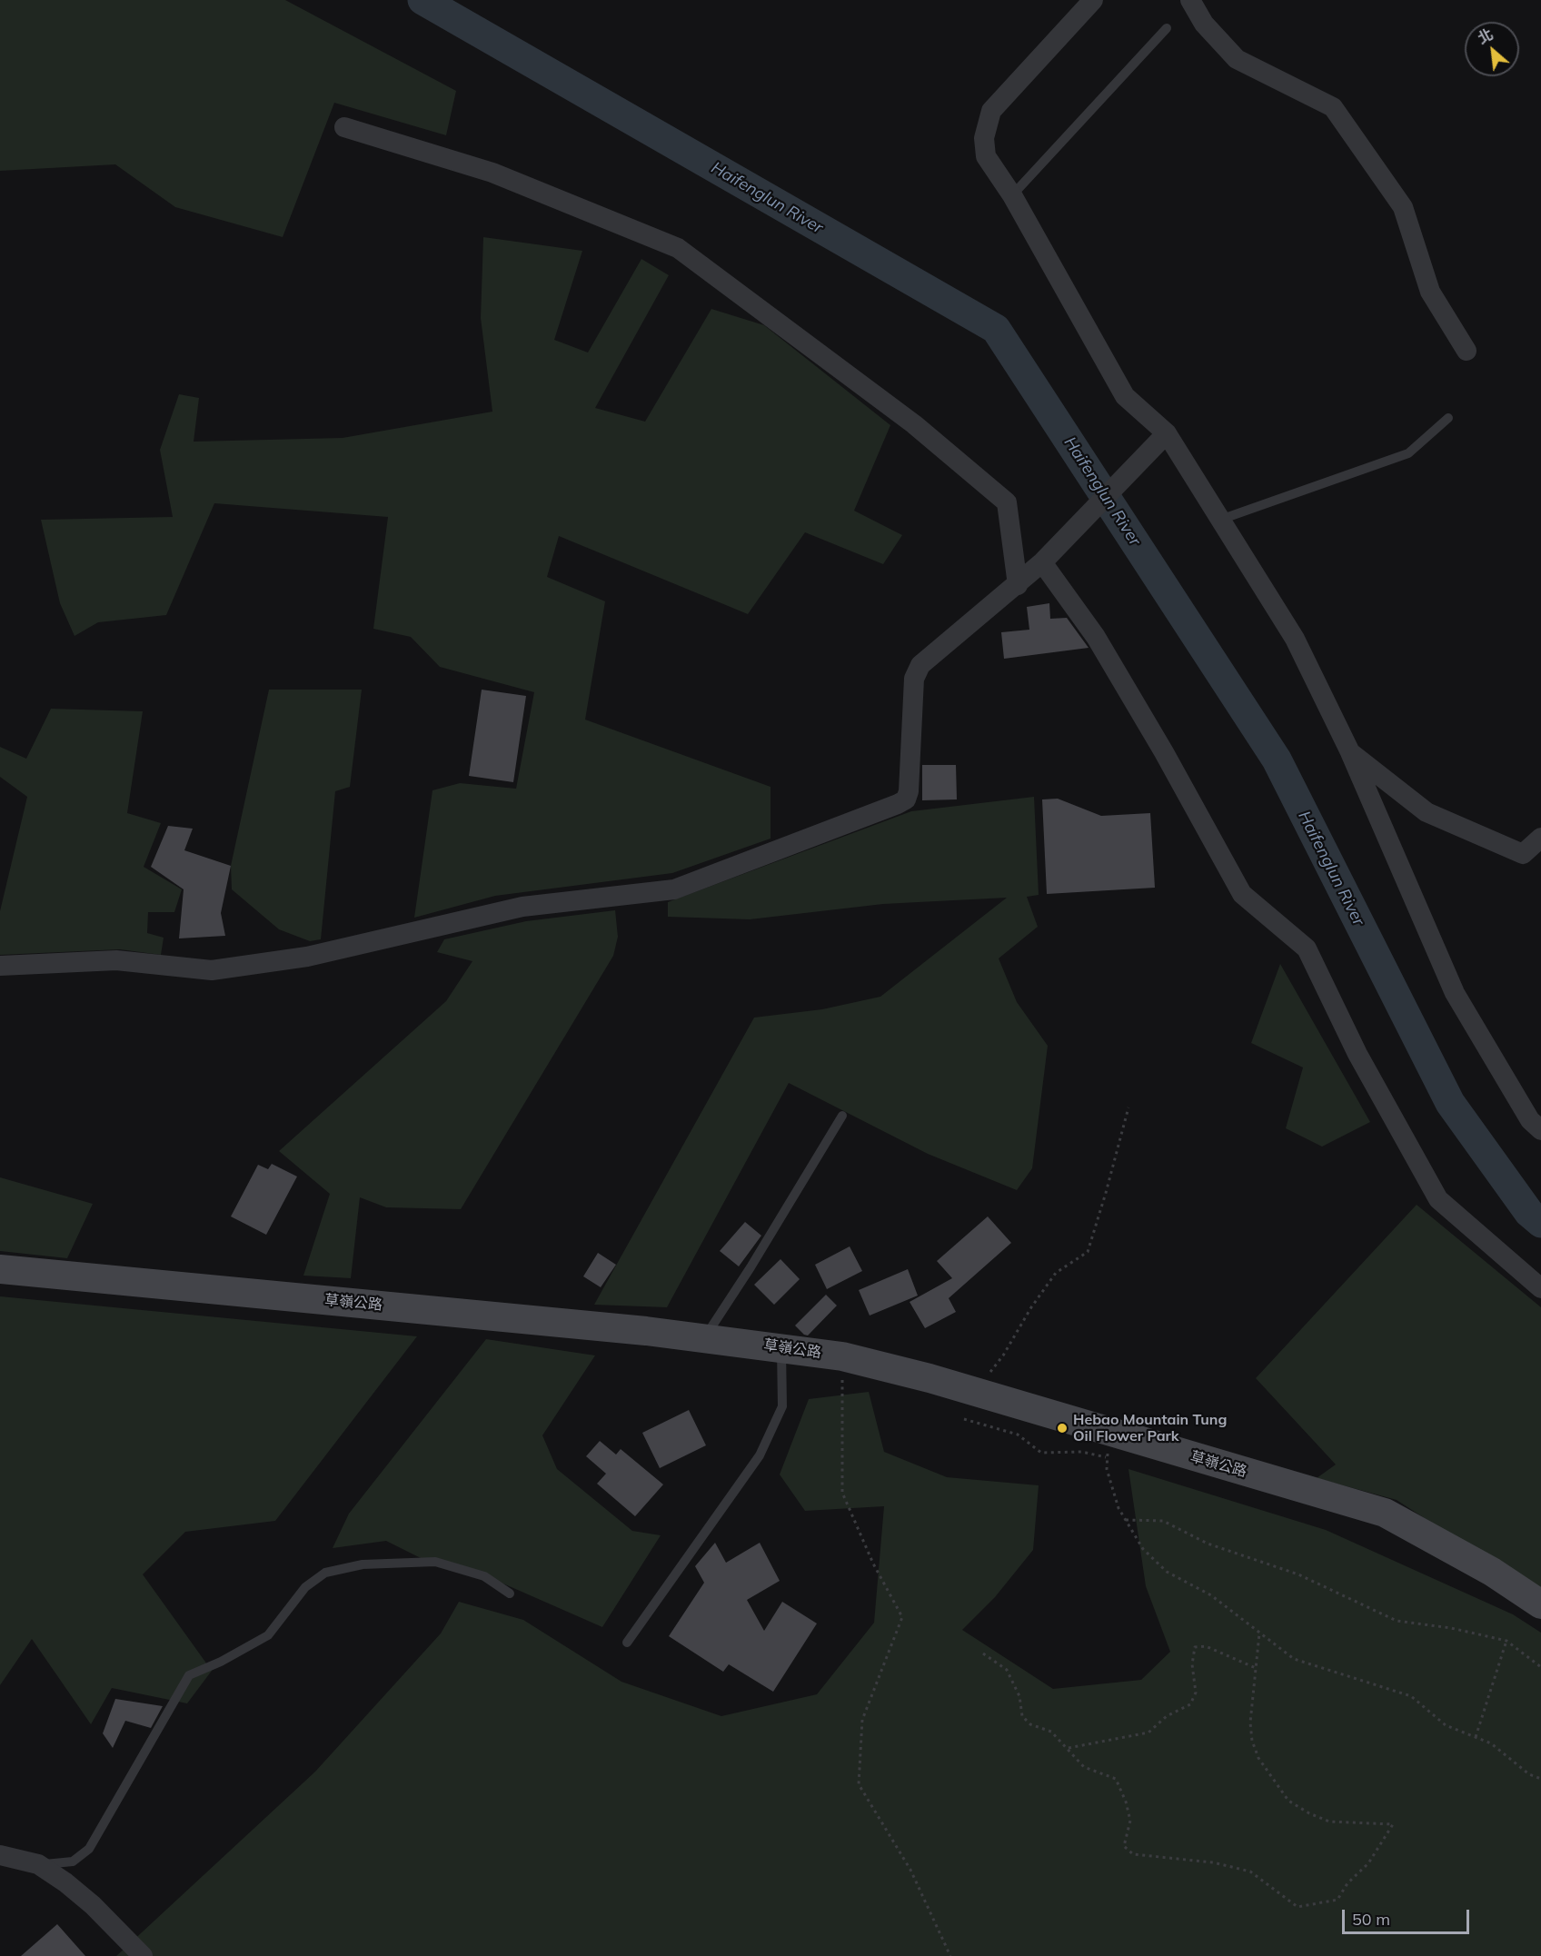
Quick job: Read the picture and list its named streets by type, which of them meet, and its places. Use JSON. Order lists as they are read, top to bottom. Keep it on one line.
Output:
{"streets":{"main road":["草嶺公路"]},"water":["Haifenglun River"],"places":["Hebao Mountain Tung Oil Flower Park"],"scale_bar":"50 m","north":"top left"}
